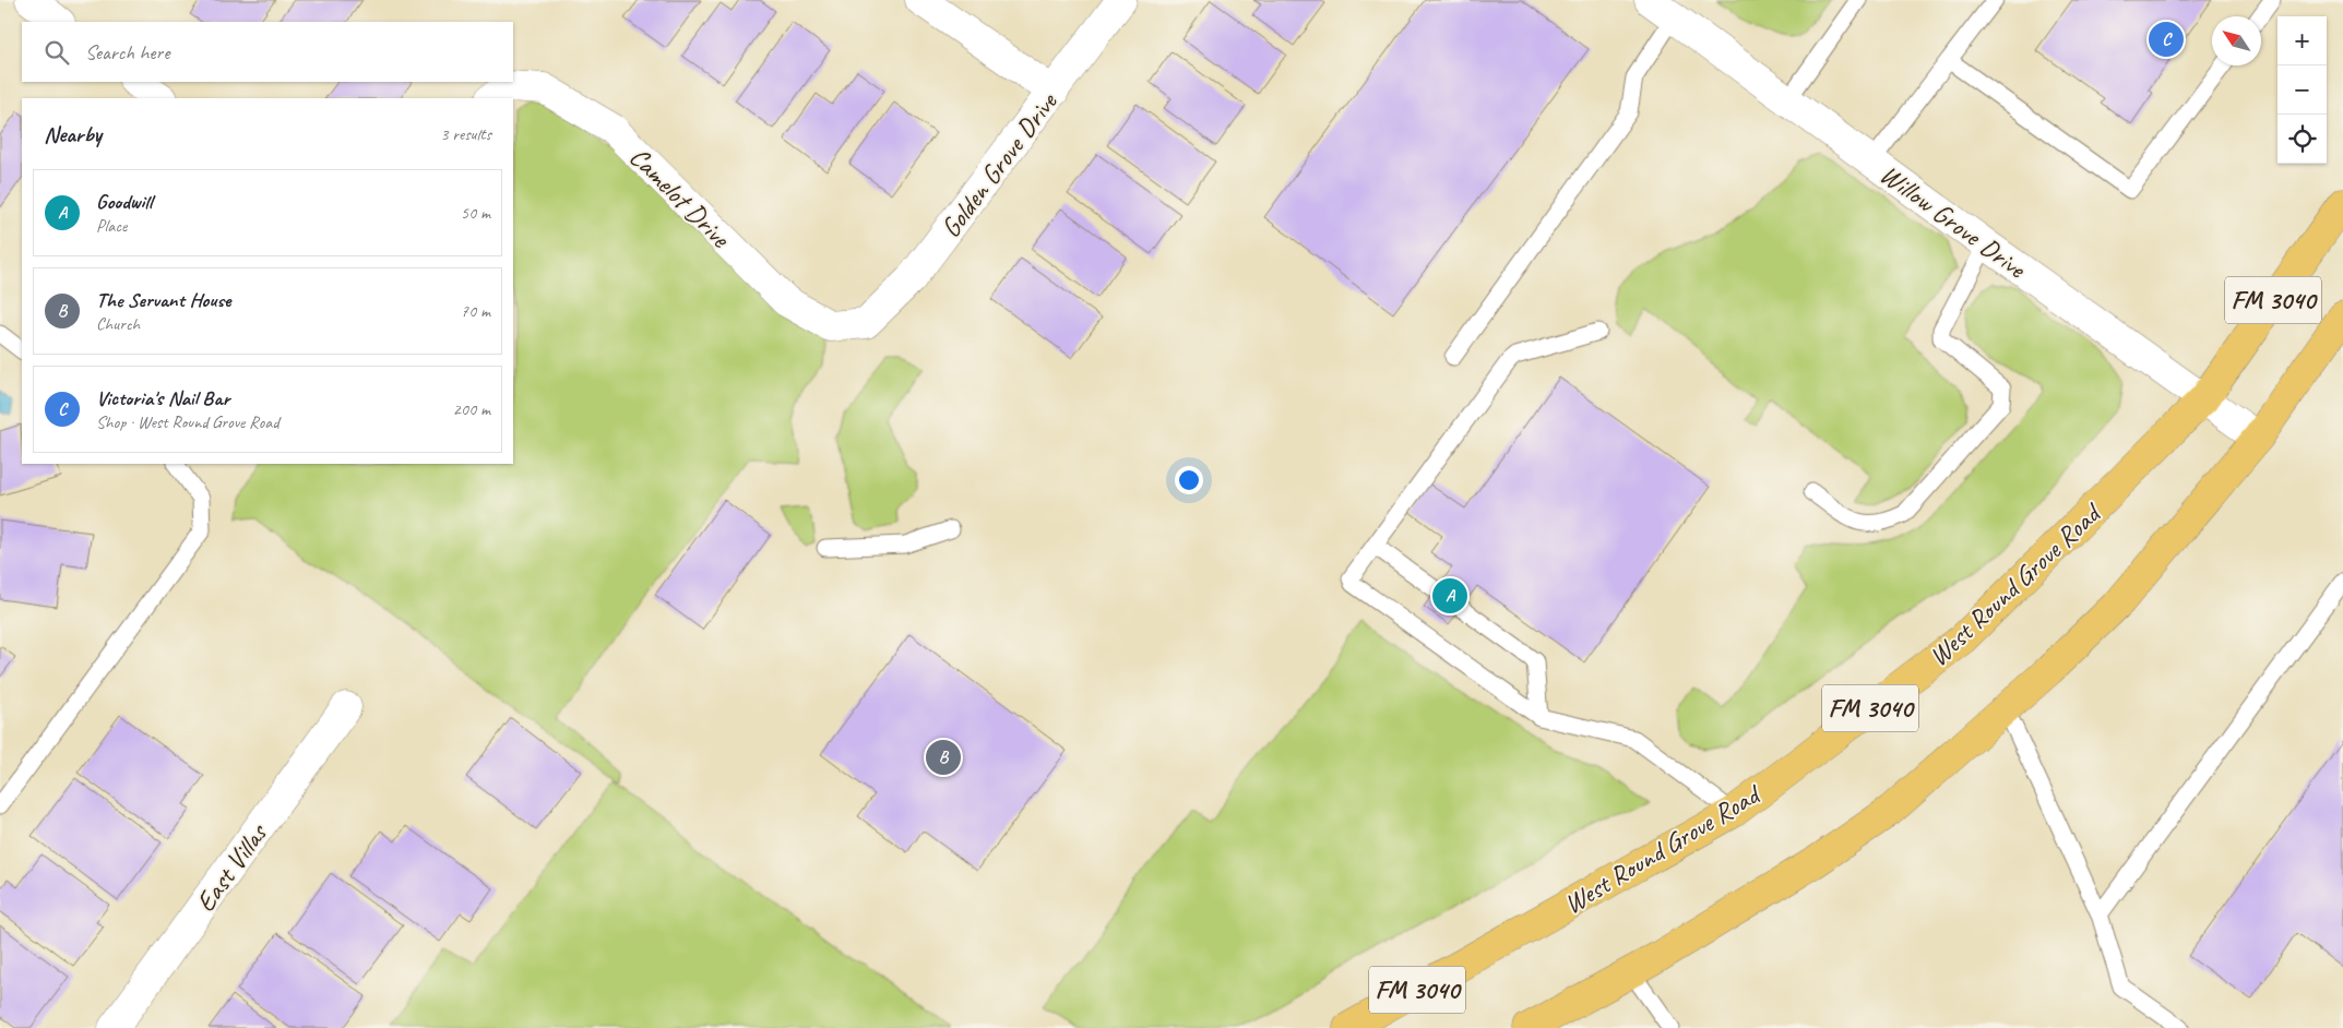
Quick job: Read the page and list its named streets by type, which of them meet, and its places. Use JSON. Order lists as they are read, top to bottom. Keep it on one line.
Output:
{"streets":{"main road":["FM 3040","West Round Grove Road"],"street":["Golden Grove Drive","Camelot Drive","Willow Grove Drive","East Villas"]},"crossings":[["Golden Grove Drive","Camelot Drive"],["Willow Grove Drive","FM 3040"],["Willow Grove Drive","West Round Grove Road"]],"north":"top left","page":{"map_buttons":["+","−"],"pins":["C","A","B"],"search":"Search here","heading":["Nearby","3 results"],"list":[{"mark":"A","name":"Goodwill","note":"Place","value":"50 m"},{"mark":"B","name":"The Servant House","note":"Church","value":"70 m"},{"mark":"C","name":"Victoria's Nail Bar","note":"Shop · West Round Grove Road","value":"200 m"}]}}
